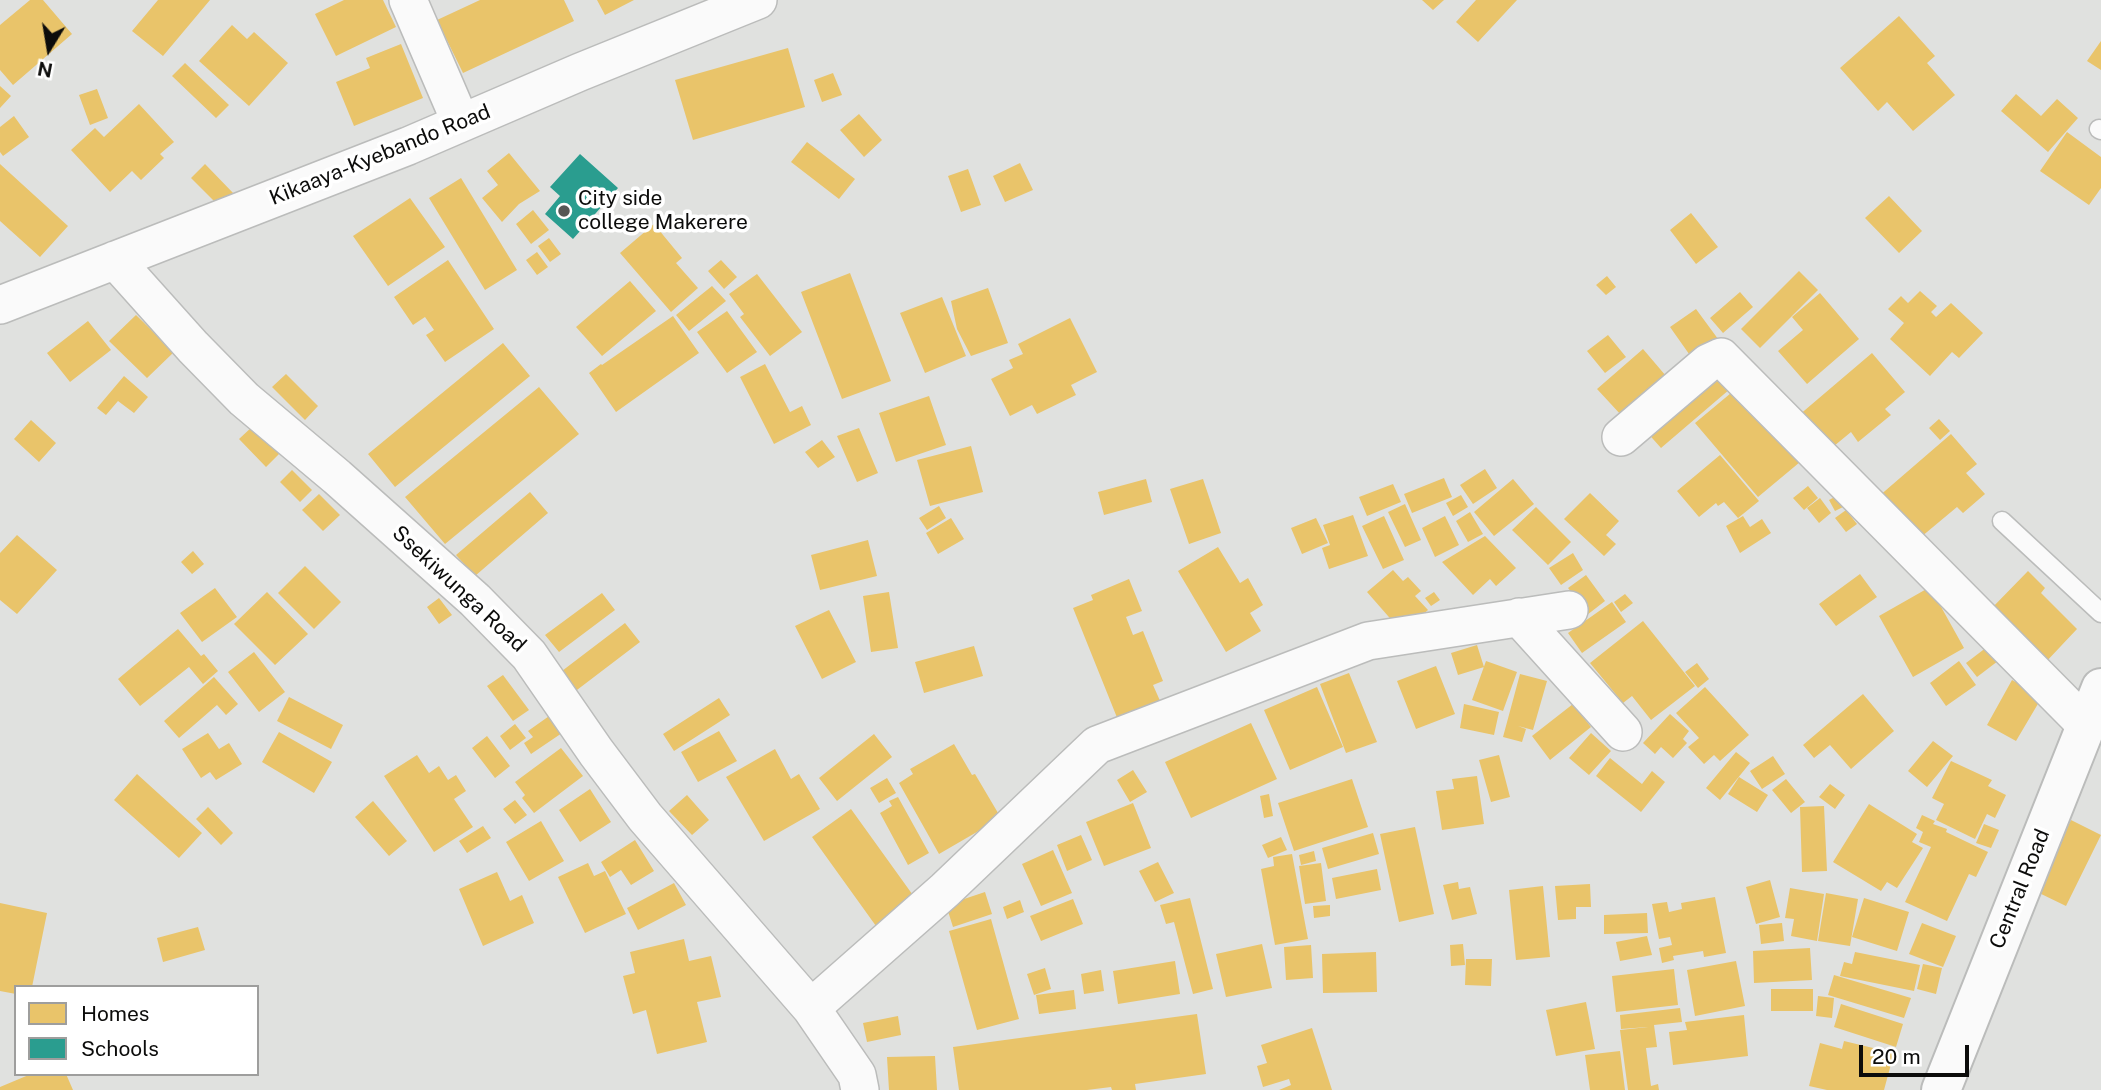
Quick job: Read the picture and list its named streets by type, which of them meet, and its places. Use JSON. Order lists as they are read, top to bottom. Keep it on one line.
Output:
{"streets":{"street":["Kikaaya-Kyebando Road","Ssekiwunga Road","Central Road"]},"crossings":[["Kikaaya-Kyebando Road","Ssekiwunga Road"]],"places":["City side college Makerere"],"legend":["Homes","Schools"],"scale_bar":"20 m","north":"bottom"}
